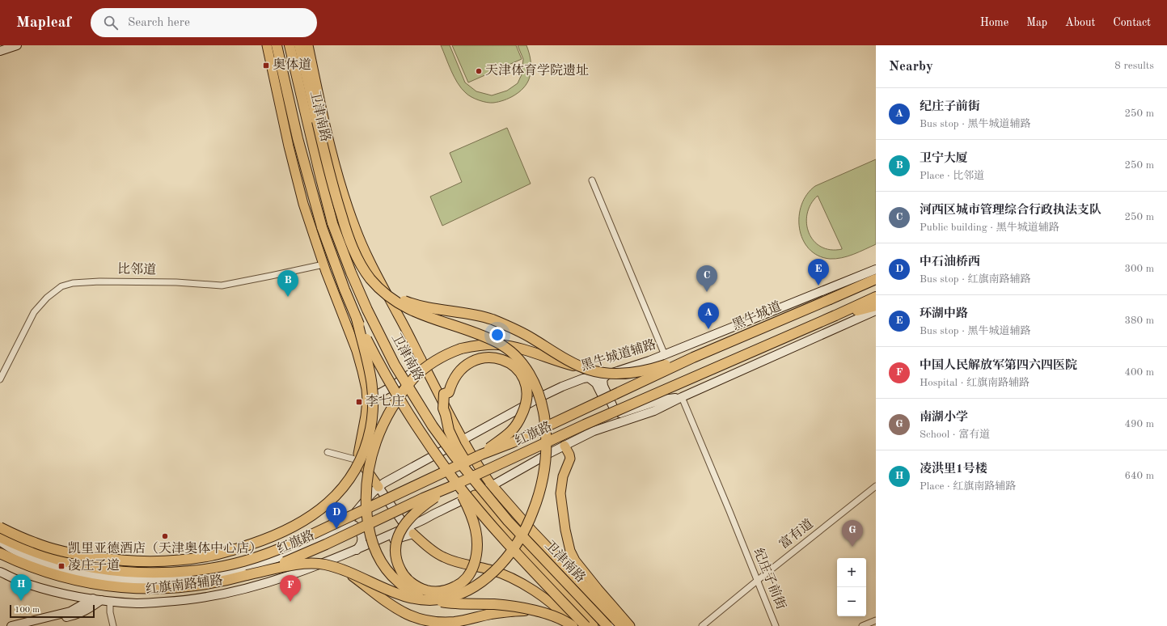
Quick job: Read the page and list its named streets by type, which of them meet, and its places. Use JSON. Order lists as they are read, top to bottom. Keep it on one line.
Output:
{"streets":{"highway":["卫津南路","黑牛城道","红旗路"],"main road":["黑牛城道辅路","红旗南路辅路"],"street":["比邻道","富有道","纪庄子前街"]},"crossings":[["卫津南路","红旗路"],["卫津南路","红旗南路辅路"],["黑牛城道","红旗路"],["黑牛城道辅路","红旗南路辅路"],["富有道","纪庄子前街"]],"places":{"transit":["奥体道","李七庄","凌庄子道"],"other":["天津体育学院遗址","凯里亚德酒店（天津奥体中心店）"]},"scale_bar":"100 m","page":{"header":"Mapleaf","search":"Search here","nav":["Home","Map","About","Contact"],"heading":["Nearby","8 results"],"list":[{"mark":"A","name":"纪庄子前街","note":"Bus stop · 黑牛城道辅路","value":"250 m"},{"mark":"B","name":"卫宁大厦","note":"Place · 比邻道","value":"250 m"},{"mark":"C","name":"河西区城市管理综合行政执法支队","note":"Public building · 黑牛城道辅路","value":"250 m"},{"mark":"D","name":"中石油桥西","note":"Bus stop · 红旗南路辅路","value":"300 m"},{"mark":"E","name":"环湖中路","note":"Bus stop · 黑牛城道辅路","value":"380 m"},{"mark":"F","name":"中国人民解放军第四六四医院","note":"Hospital · 红旗南路辅路","value":"400 m"},{"mark":"G","name":"南湖小学","note":"School · 富有道","value":"490 m"},{"mark":"H","name":"凌洪里1号楼","note":"Place · 红旗南路辅路","value":"640 m"}],"pins":["E","C","B","A","D","G","H","F"],"map_buttons":["+","−"],"scale":"100 m"}}
